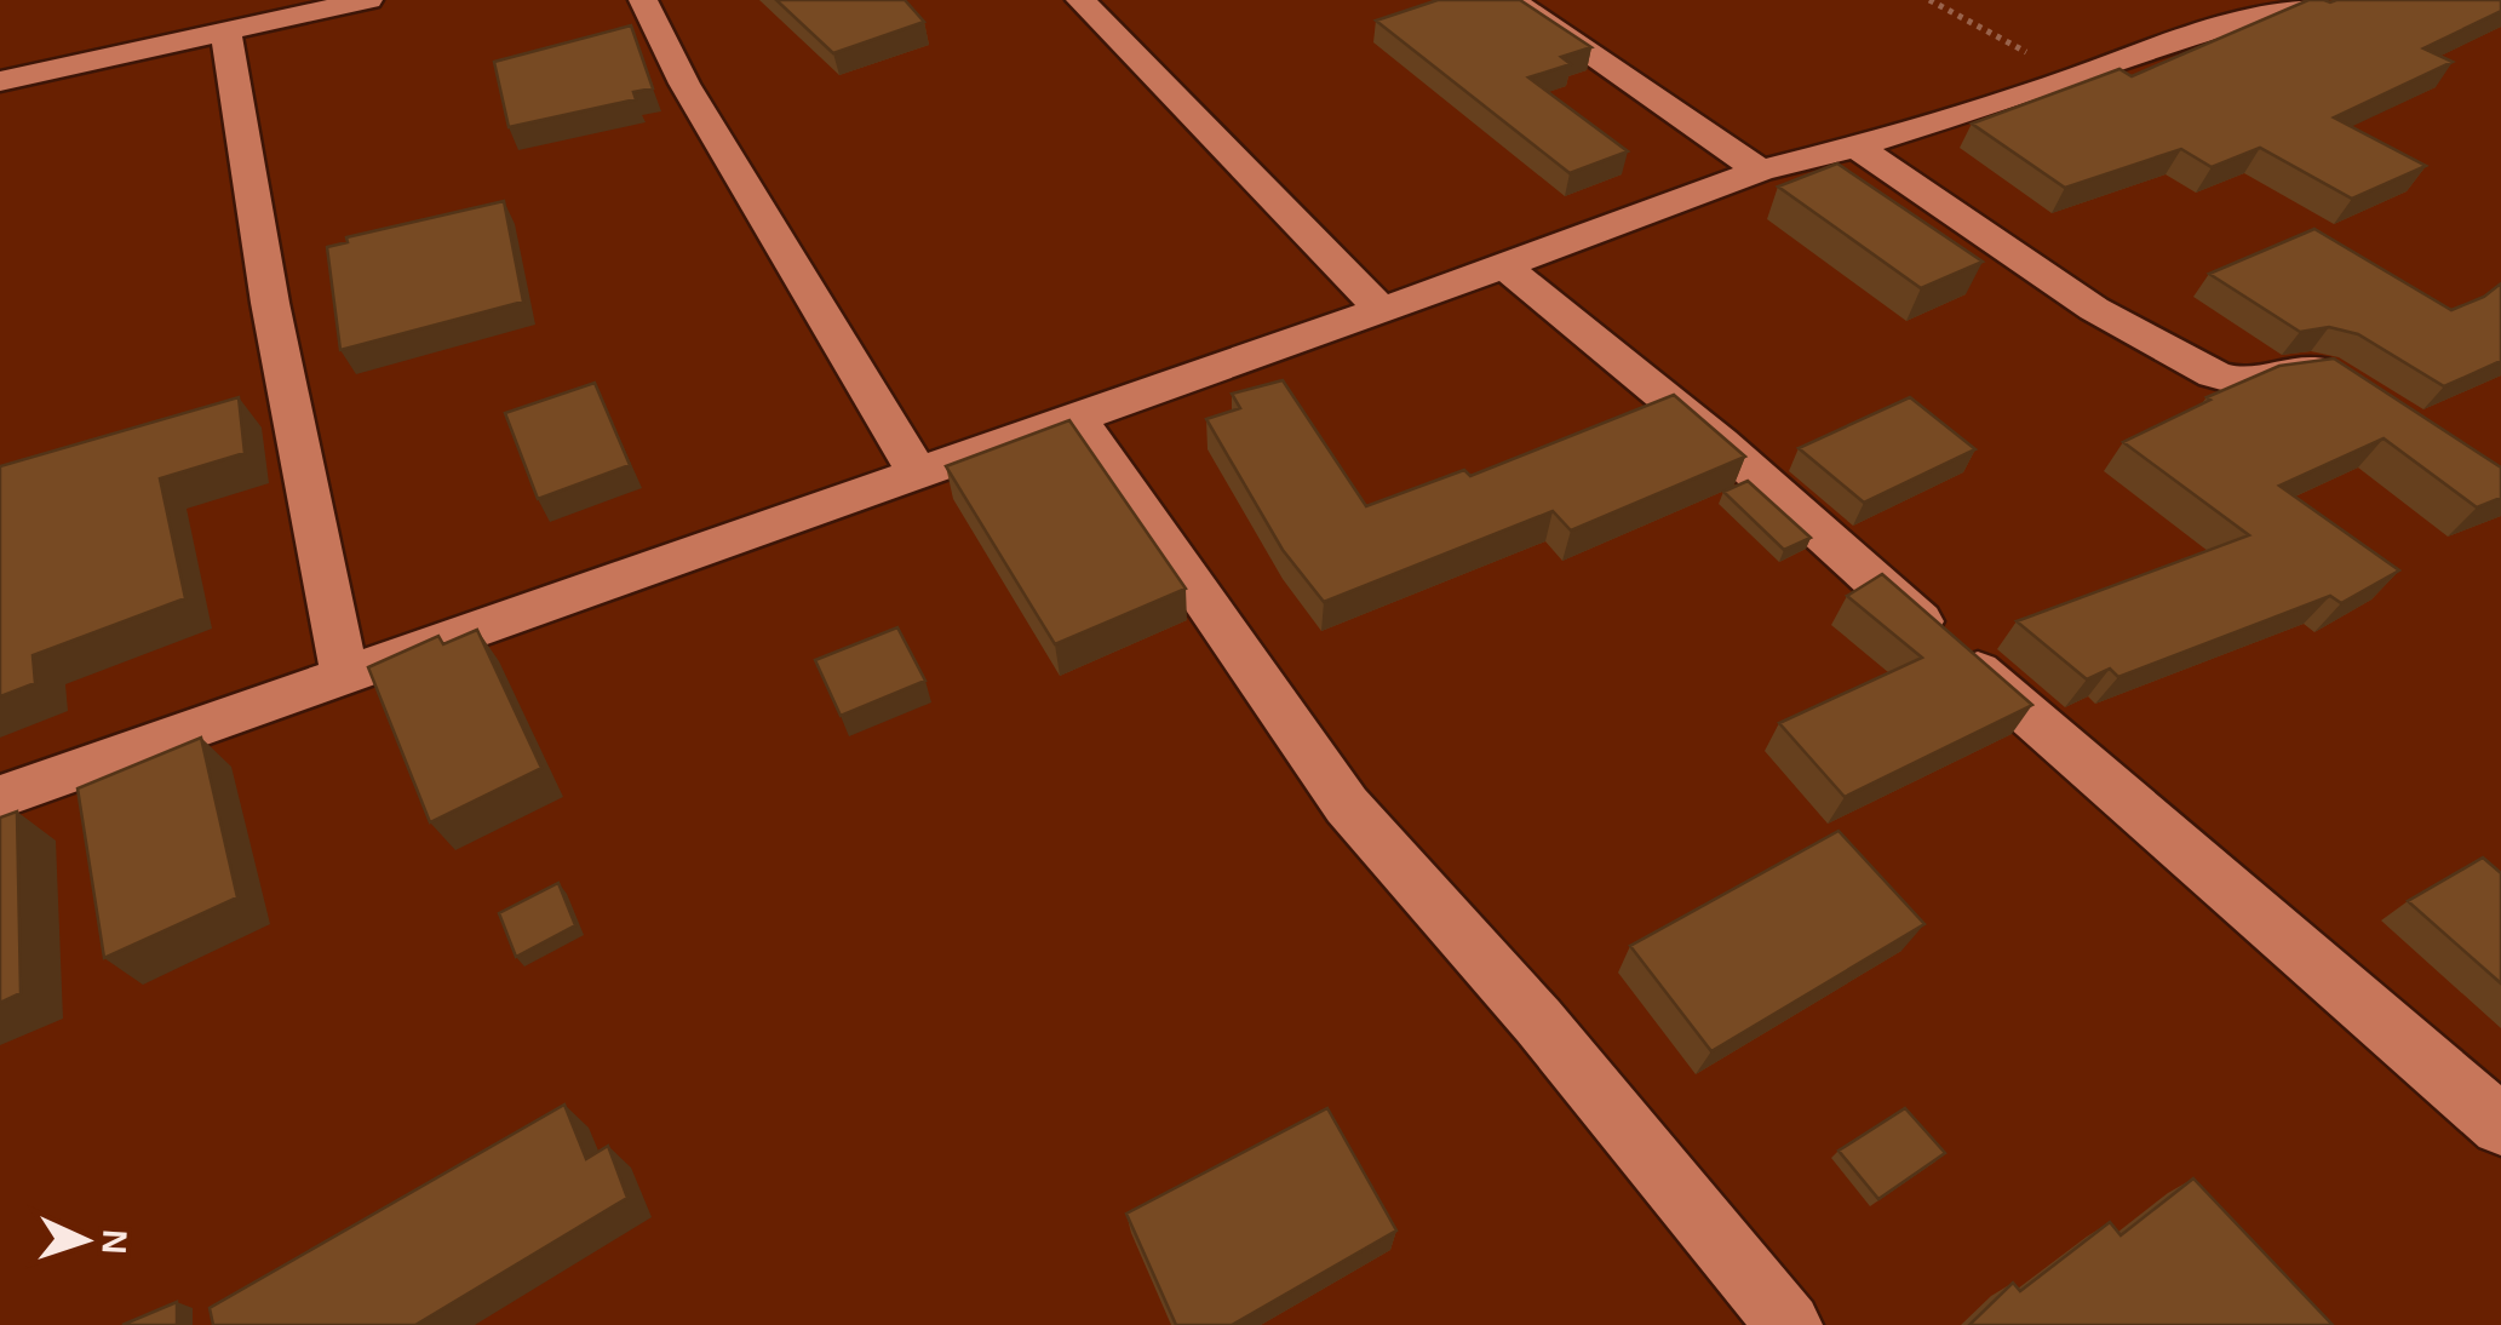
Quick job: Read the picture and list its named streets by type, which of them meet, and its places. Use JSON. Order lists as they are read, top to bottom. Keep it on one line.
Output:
{"north":"right"}
